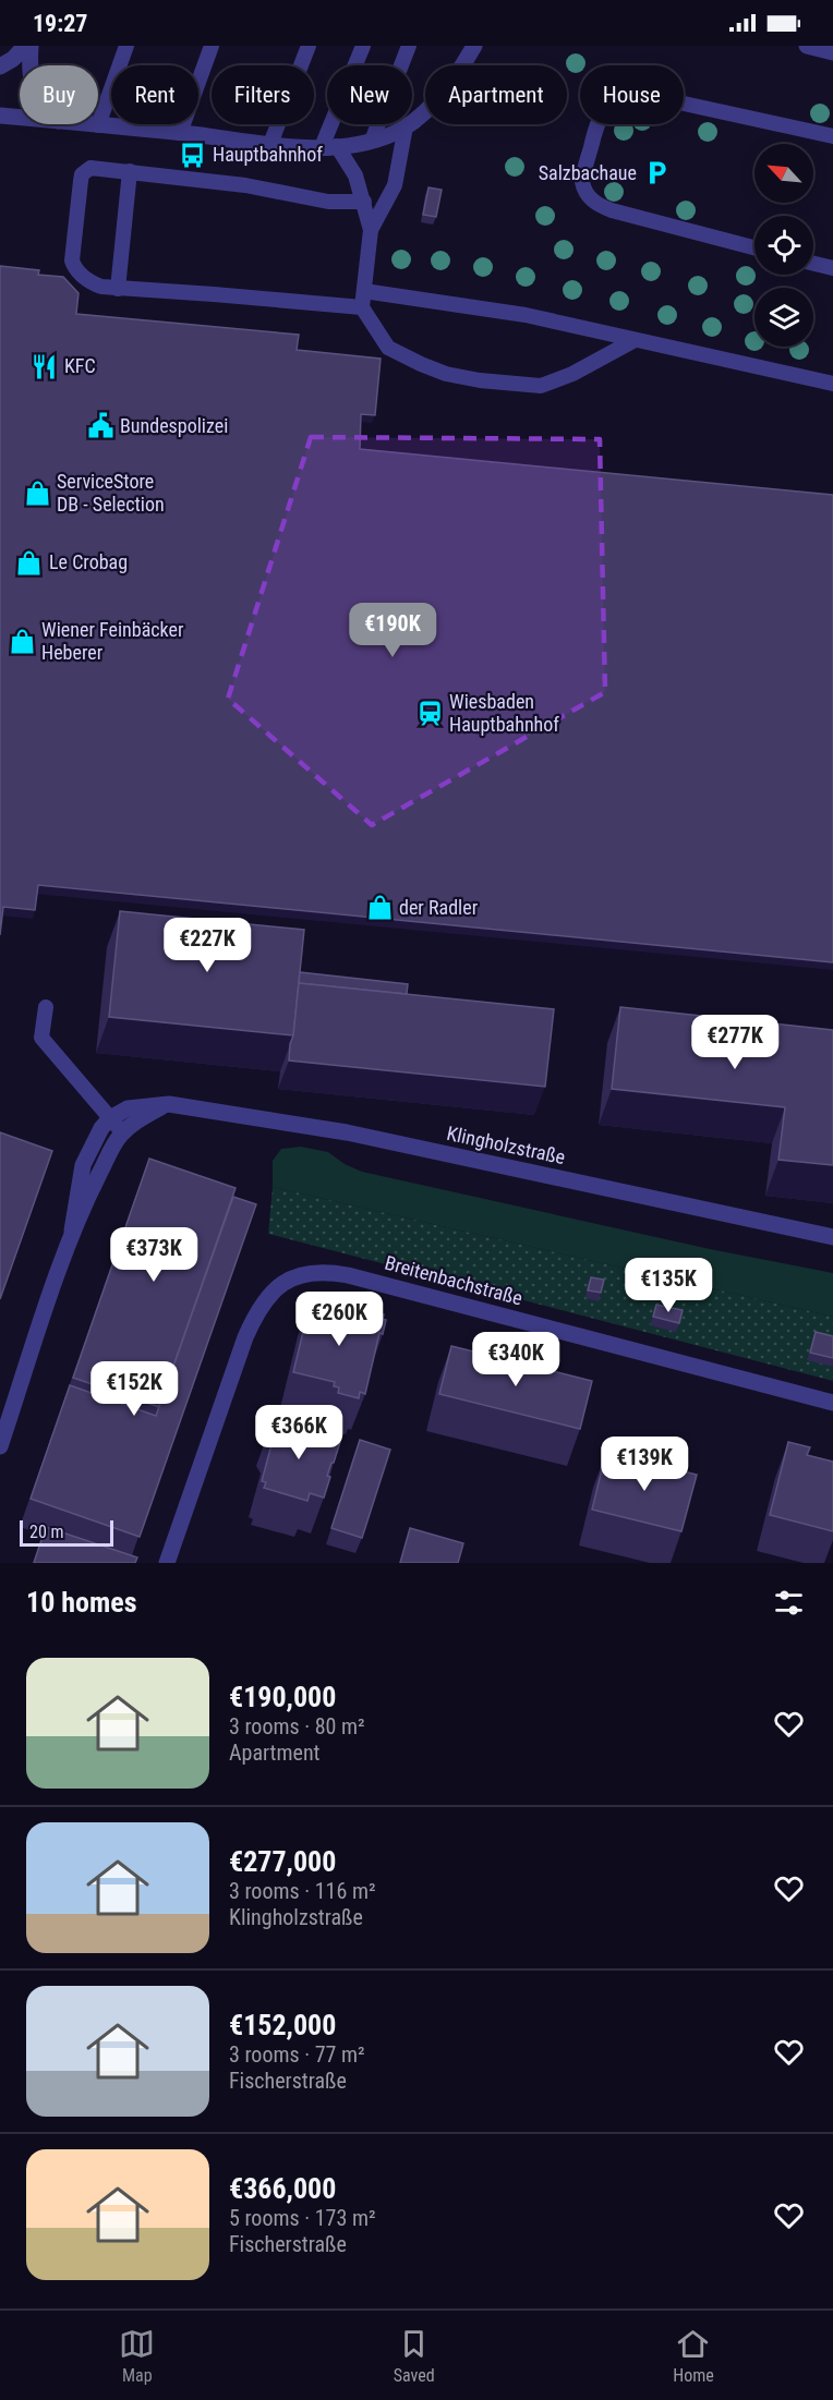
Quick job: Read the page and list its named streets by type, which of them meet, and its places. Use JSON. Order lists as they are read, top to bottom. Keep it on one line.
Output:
{"streets":{"street":["Klingholzstraße","Breitenbachstraße"]},"places":{"bus stop":["Hauptbahnhof"],"parking":["Salzbachaue"],"restaurant":["KFC"],"public building":["Bundespolizei"],"shop":["ServiceStore DB - Selection","Le Crobag","Wiener Feinbäcker Heberer","der Radler"],"station":["Wiesbaden Hauptbahnhof"]},"scale_bar":"20 m","north":"top left","page":{"status":"19:27","chip":["Buy","Rent","Filters","New","Apartment","House"],"price":["€190K","€227K","€277K","€373K","€135K","€260K","€340K","€152K","€366K","€139K"],"scale":"20 m","heading":"10 homes","list":[{"name":"€190,000","note":"3 rooms · 80 m² · Apartment"},{"name":"€277,000","note":"3 rooms · 116 m² · Klingholzstraße"},{"name":"€152,000","note":"3 rooms · 77 m² · Fischerstraße"},{"name":"€366,000","note":"5 rooms · 173 m² · Fischerstraße"}],"tabs":["Map","Saved","Home"]}}
